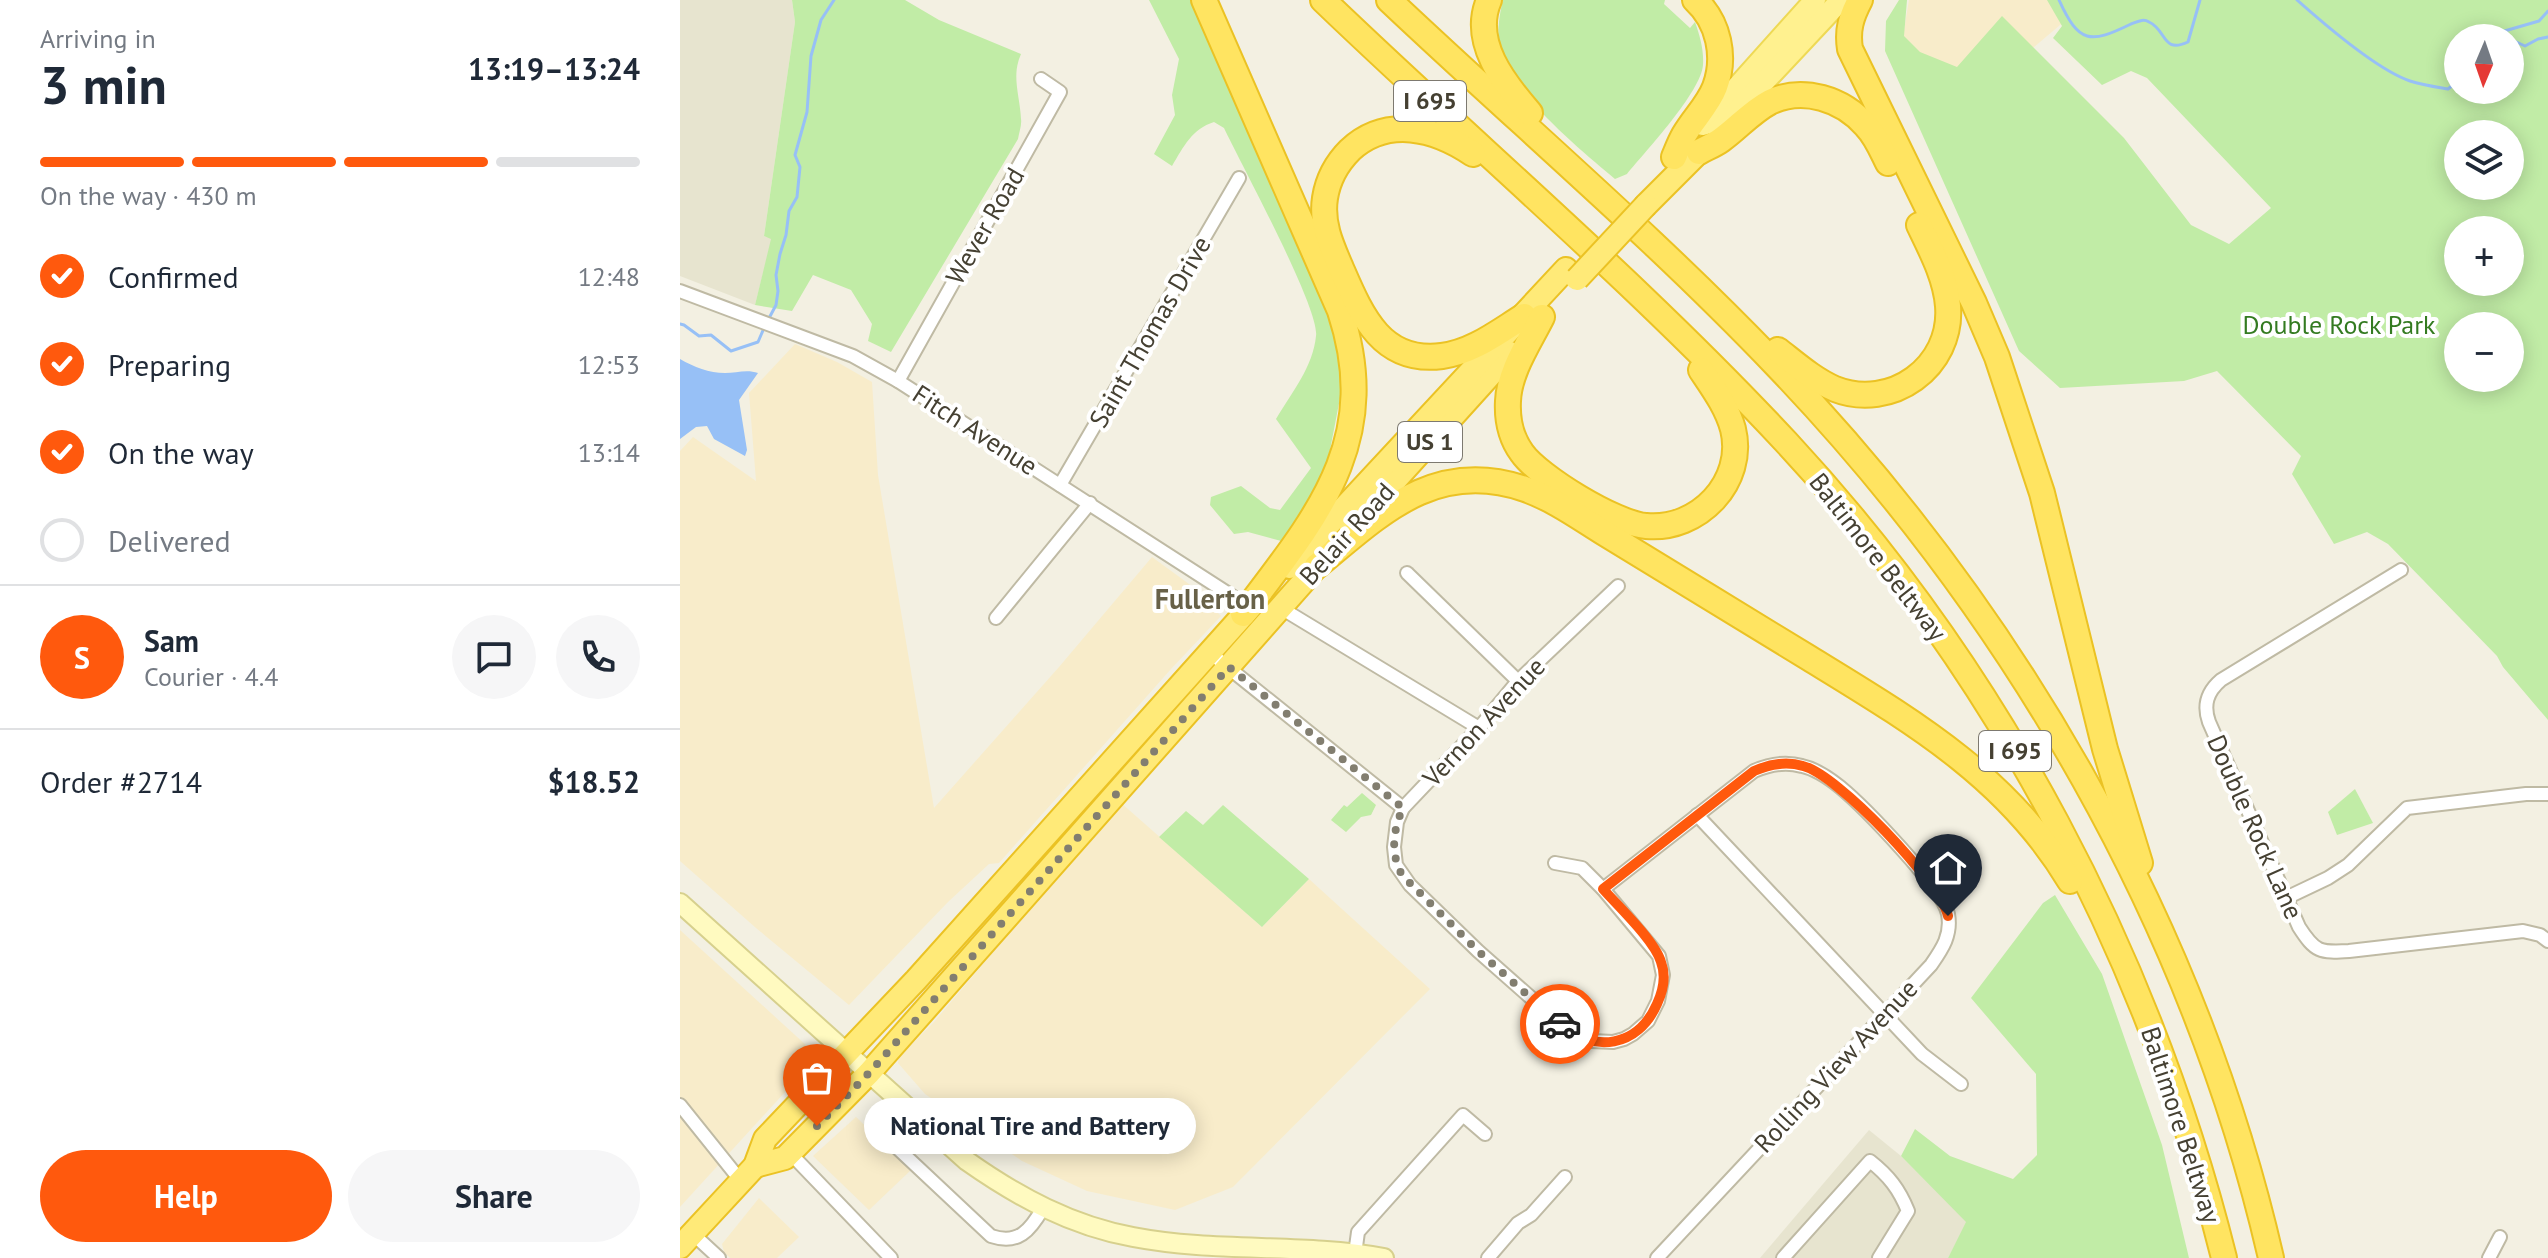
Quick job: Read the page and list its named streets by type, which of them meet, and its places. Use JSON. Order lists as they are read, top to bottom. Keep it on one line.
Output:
{"streets":{"highway":["I 695","US 1","Belair Road","Baltimore Beltway"],"street":["Wever Road","Saint Thomas Drive","Fitch Avenue","Vernon Avenue","Double Rock Lane","Rolling View Avenue"]},"crossings":[["Wever Road","Fitch Avenue"],["Saint Thomas Drive","Fitch Avenue"],["Fitch Avenue","Belair Road"],["Vernon Avenue","Rolling View Avenue"]],"districts":["Fullerton"],"parks":["Double Rock Park"],"places":["National Tire and Battery"],"north":"bottom","page":{"heading":["3 min","Arriving in","13:19–13:24"],"panel":["Sam","Courier · 4.4","Order #2714","$18.52"],"map_buttons":["+","−"],"bar":"On the way · 430 m","list":[["Confirmed","12:48"],["Preparing","12:53"],["On the way","13:14"],"Delivered"],"round":"S","bubble":"National Tire and Battery","buttons":["Help","Share"]}}
